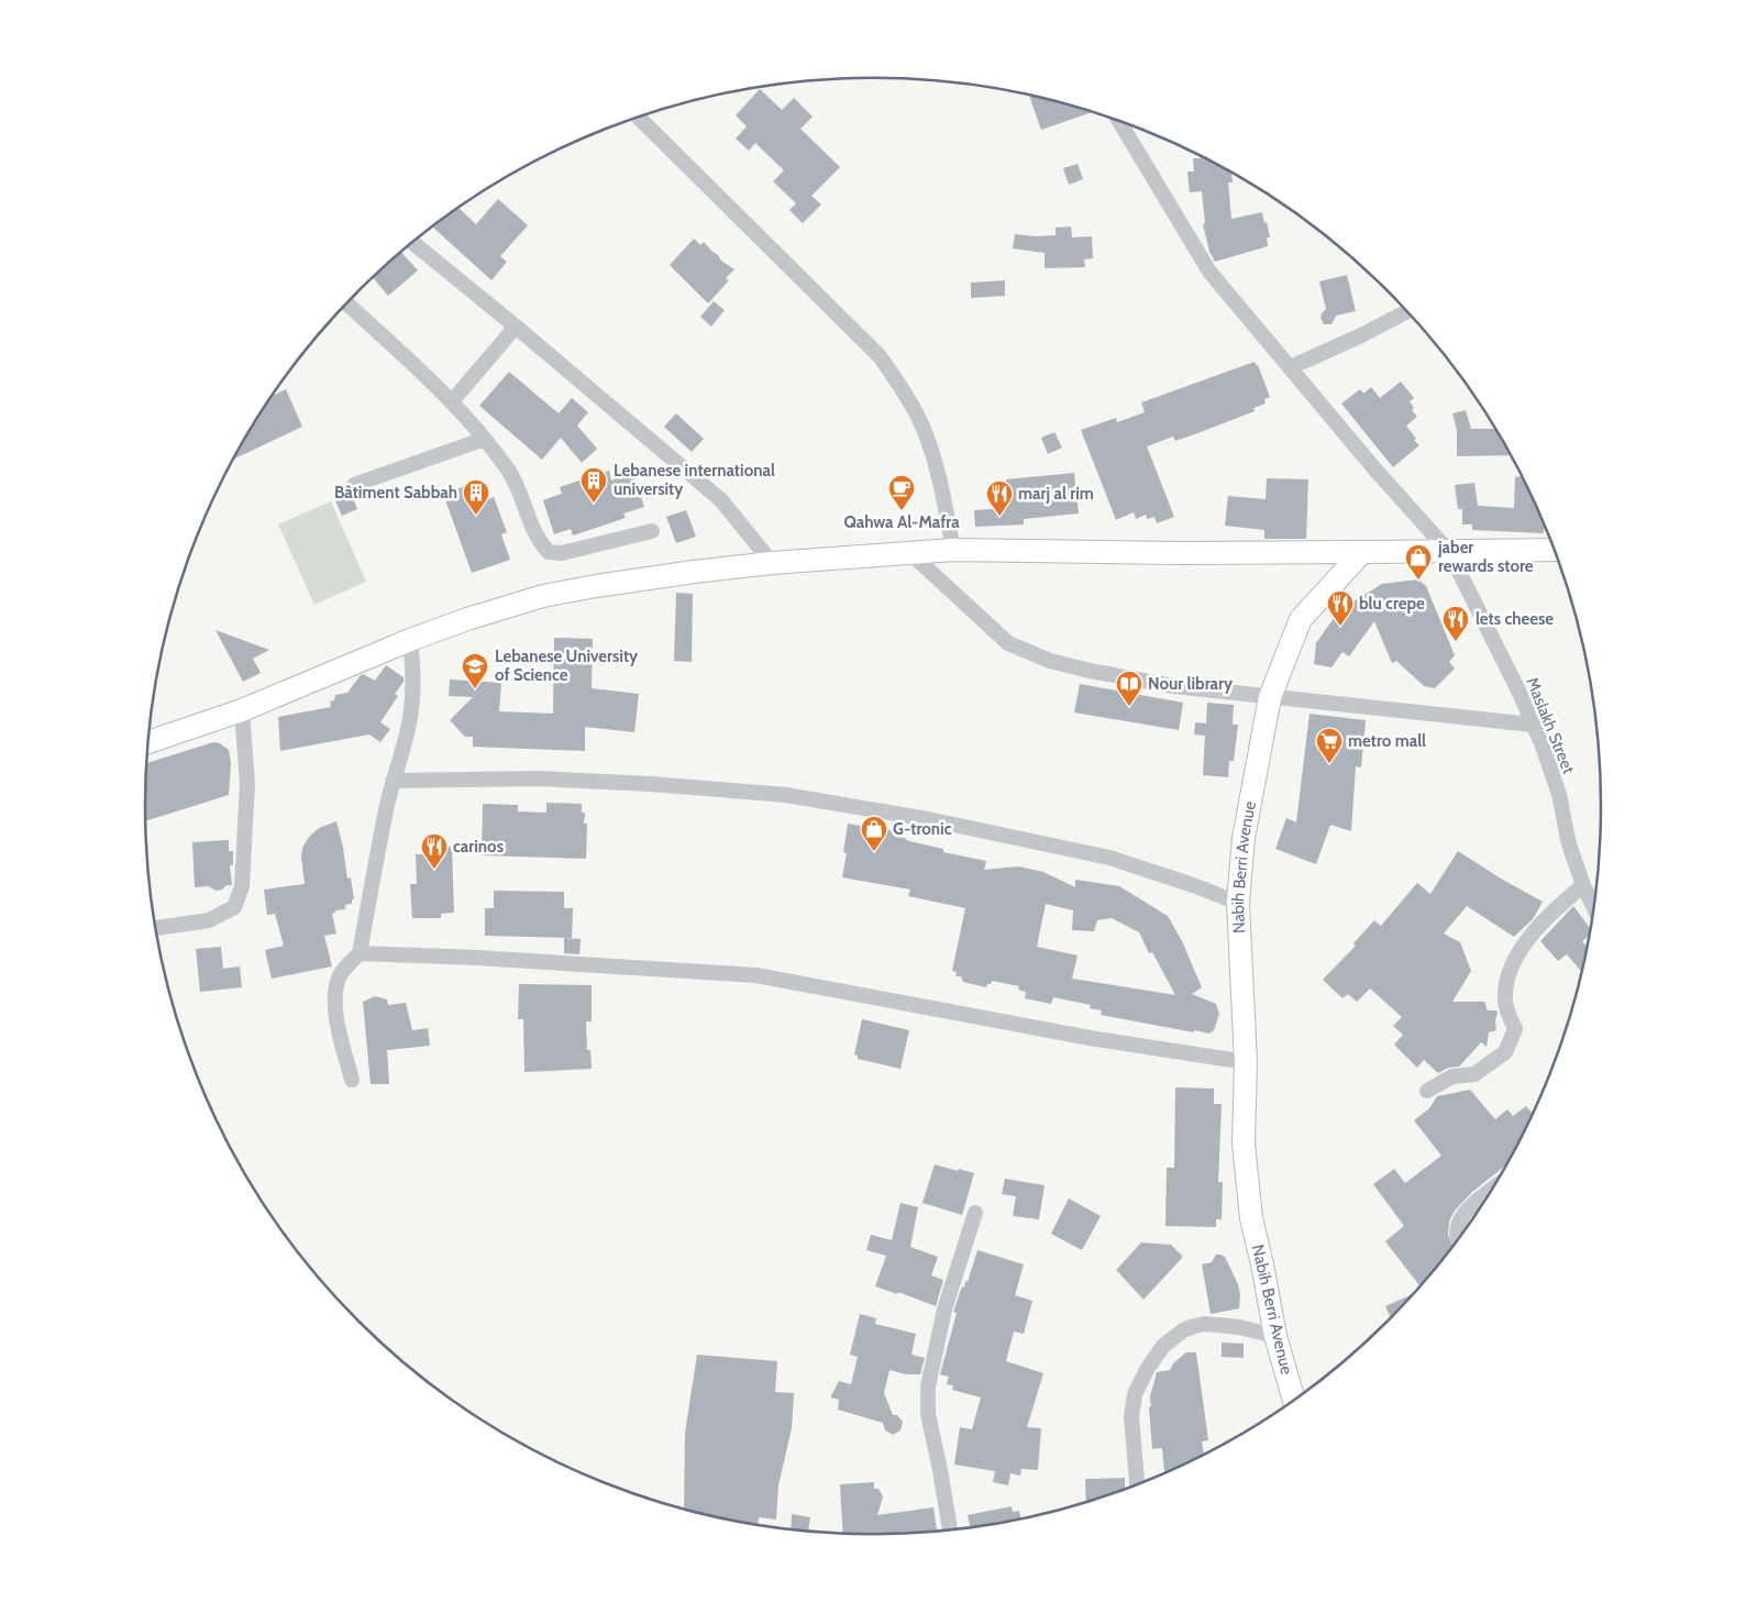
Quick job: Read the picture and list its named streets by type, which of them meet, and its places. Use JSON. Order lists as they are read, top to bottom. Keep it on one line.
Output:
{"streets":{"street":["Maslakh Street","Nabih Berri Avenue"]},"places":{"building":["Lebanese international university","Bâtiment Sabbah"],"cafe":["Qahwa Al-Mafra"],"restaurant":["marj al rim","blu crepe","lets cheese","carinos"],"shop":["jaber rewards store","G-tronic"],"school or university":["Lebanese University of Science"],"library":["Nour library"],"supermarket":["metro mall"]}}
